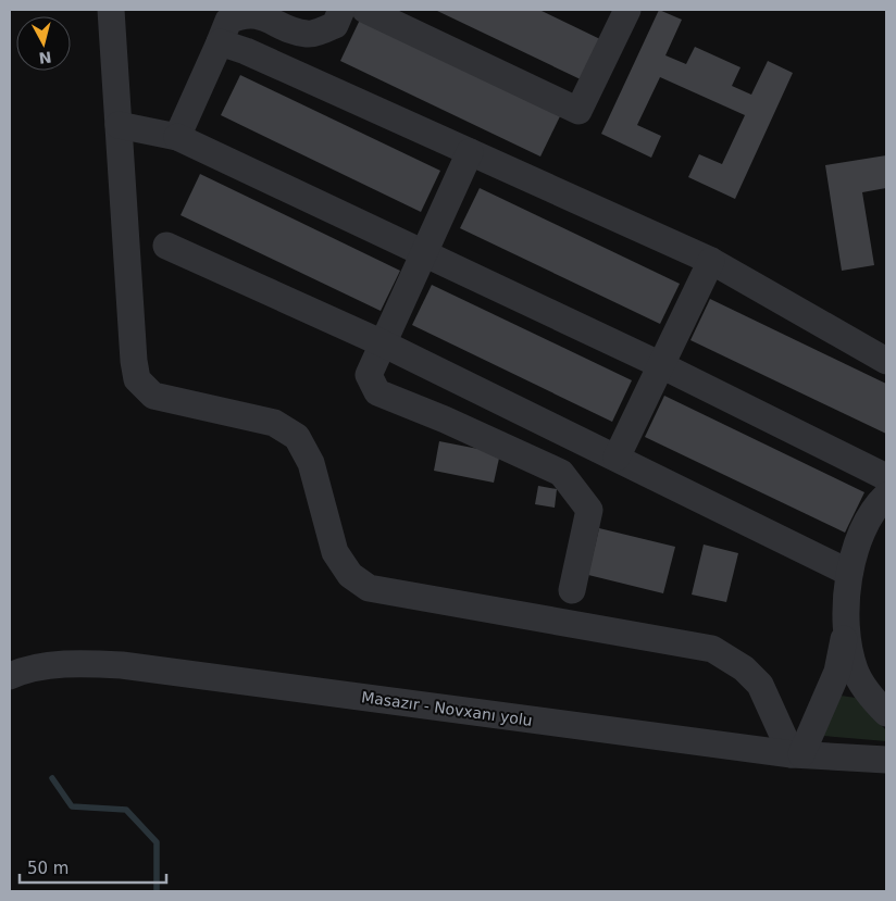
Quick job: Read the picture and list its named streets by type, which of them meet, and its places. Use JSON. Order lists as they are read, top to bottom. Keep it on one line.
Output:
{"streets":{"street":["Masazır - Novxanı yolu"]},"scale_bar":"50 m","north":"bottom"}
